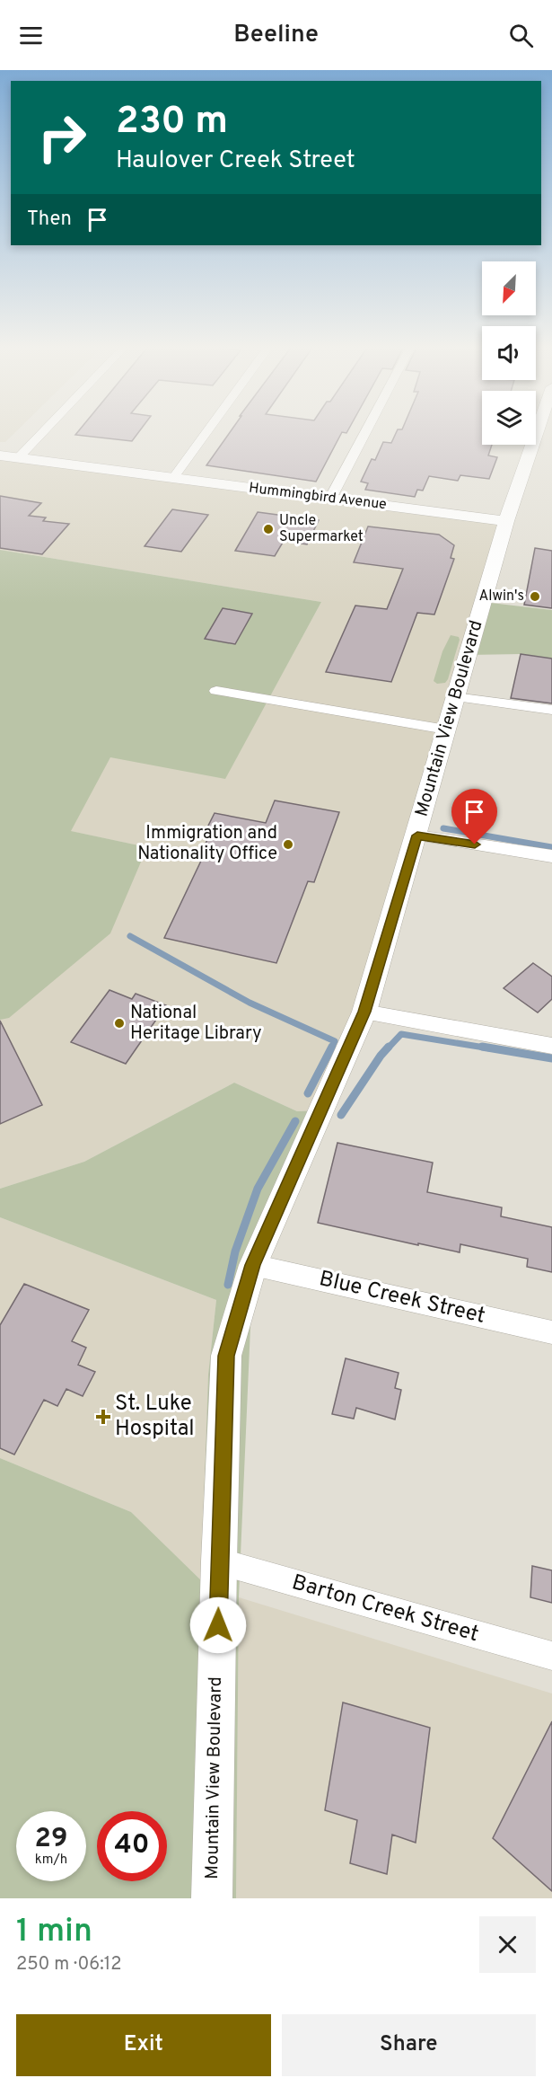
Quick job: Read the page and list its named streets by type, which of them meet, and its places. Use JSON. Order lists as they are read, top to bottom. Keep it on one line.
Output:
{"streets":{"street":["Hummingbird Avenue","Mountain View Boulevard","Blue Creek Street","Barton Creek Street"]},"crossings":[["Hummingbird Avenue","Mountain View Boulevard"],["Mountain View Boulevard","Blue Creek Street"],["Mountain View Boulevard","Barton Creek Street"]],"places":{"other":["Uncle Supermarket","Alwin's","Immigration and Nationality Office","National Heritage Library"],"health":["St. Luke Hospital"]},"north":"bottom left","page":{"header":"Beeline","turn":["230 m","Haulover Creek Street"],"then":"Then","speed":"29 km/h","limit":"40","heading":["1 min","250 m · 06:12"],"buttons":["Exit","Share"]}}
